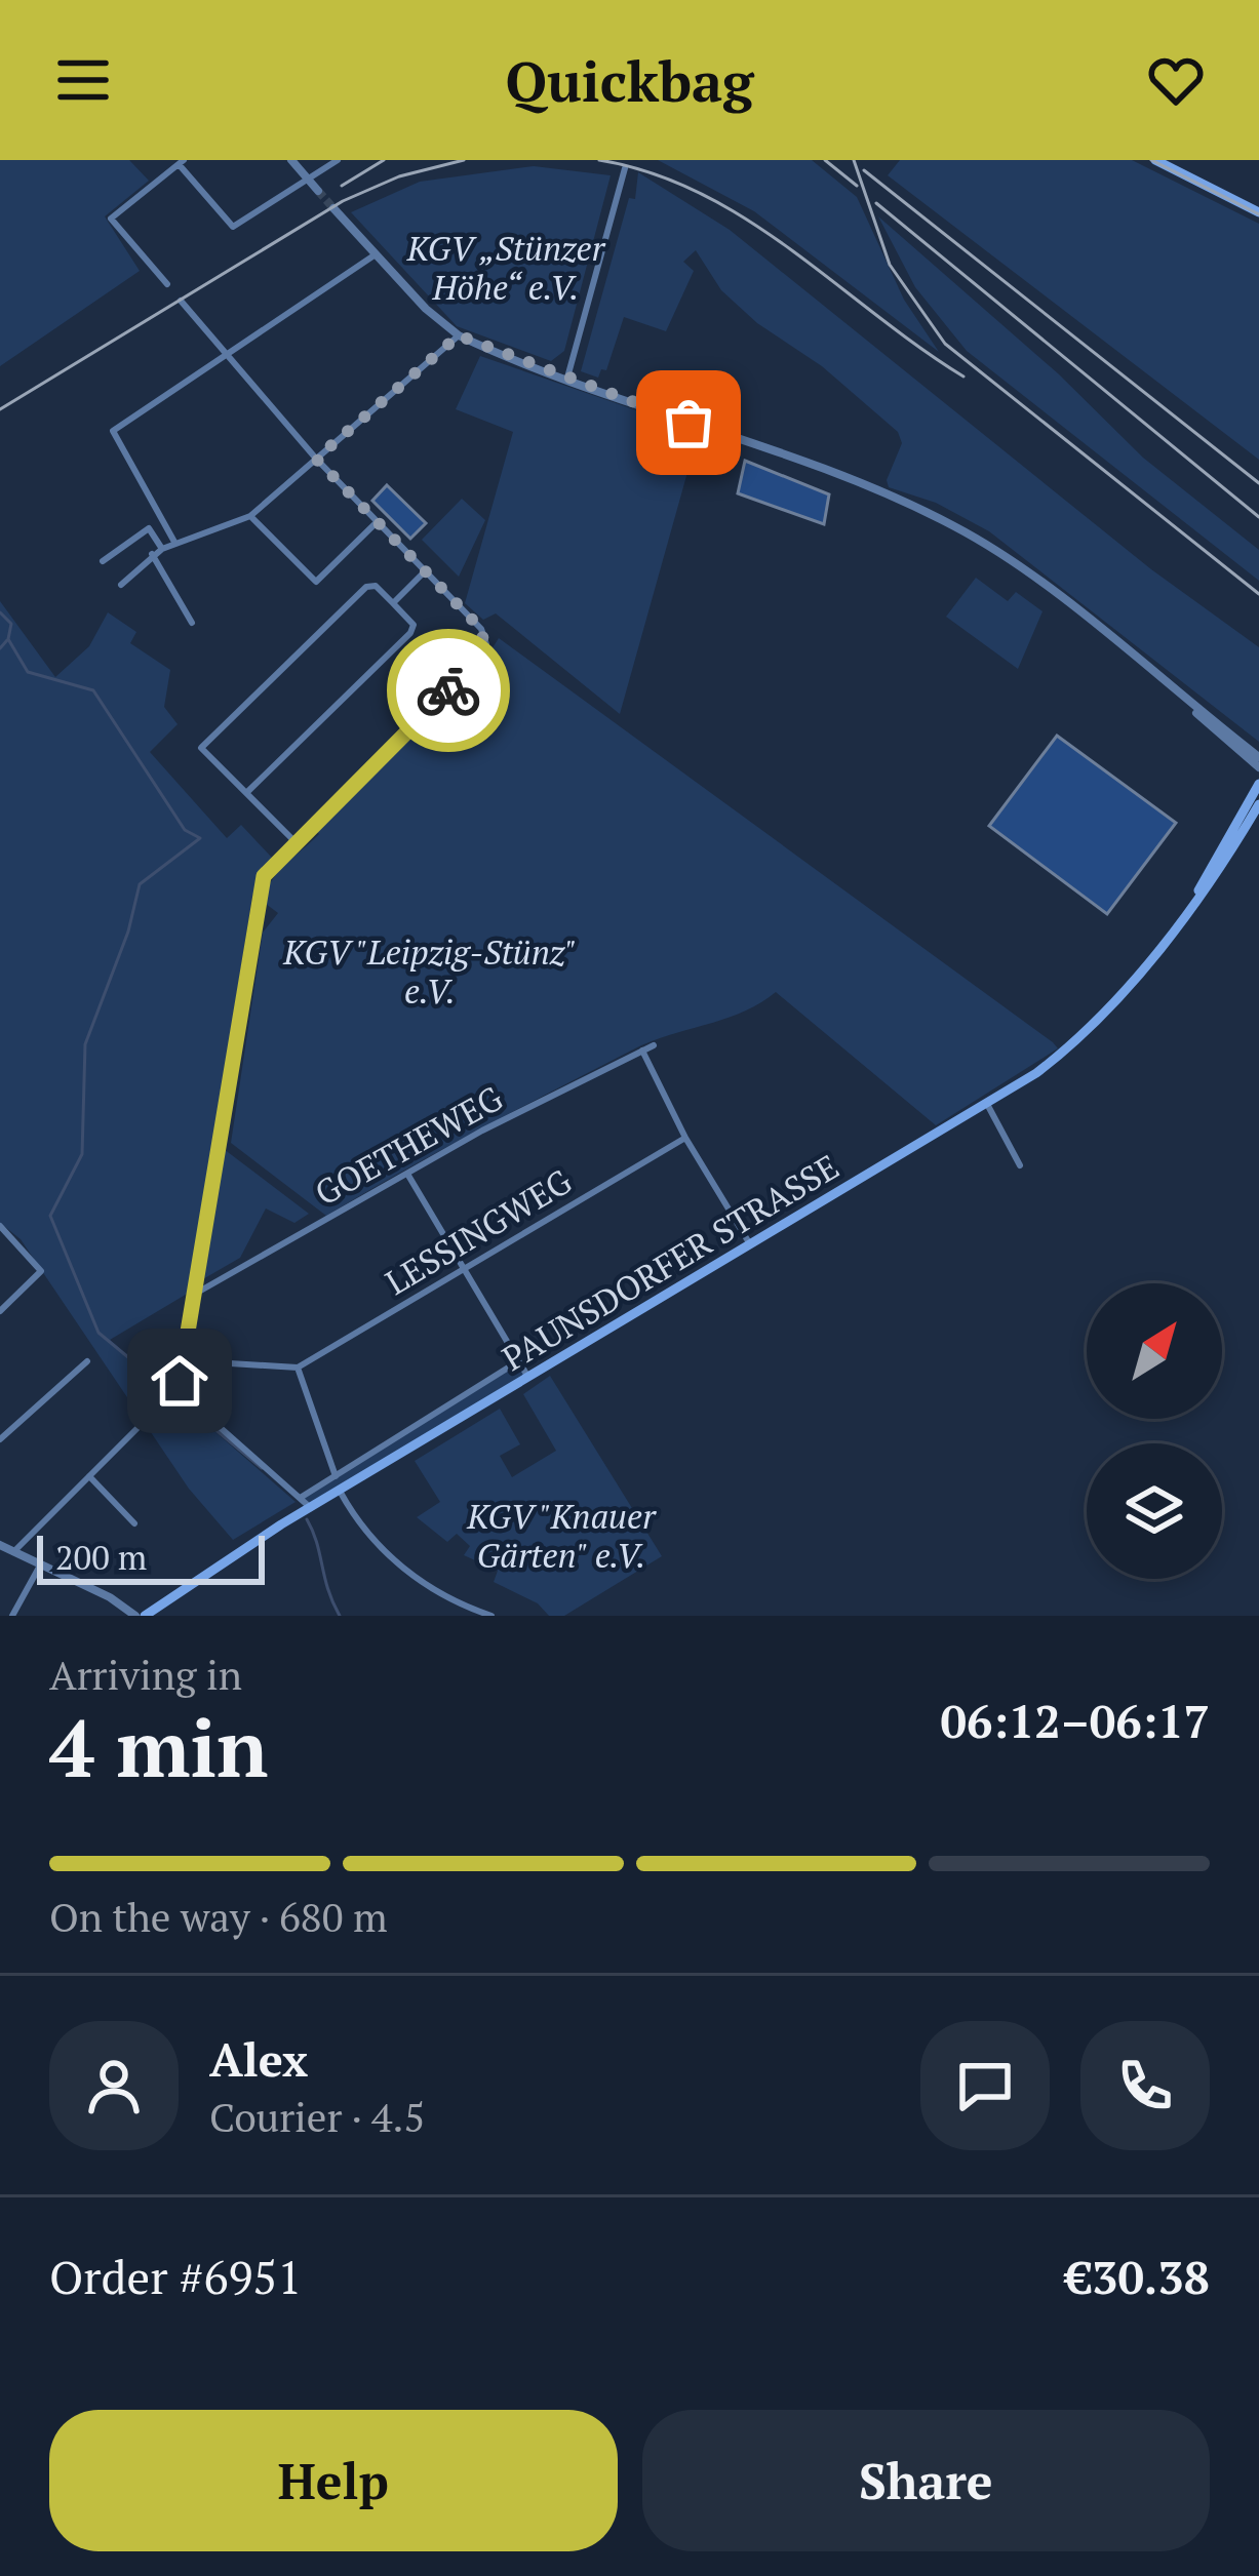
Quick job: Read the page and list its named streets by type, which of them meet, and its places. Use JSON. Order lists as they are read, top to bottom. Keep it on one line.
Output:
{"streets":{"main road":["PAUNSDORFER STRASSE"],"street":["GOETHEWEG","LESSINGWEG"]},"parks":["KGV „Stünzer Höhe“ e.V.","KGV \"Leipzig-Stünz\" e.V.","KGV \"Knauer Gärten\" e.V."],"scale_bar":"200 m","north":"top right","page":{"header":"Quickbag","scale":"200 m","heading":["4 min","Arriving in","06:12–06:17"],"panel":["Alex","Courier · 4.5","Order #6951","€30.38"],"bar":"On the way · 680 m","buttons":["Help","Share"]}}
